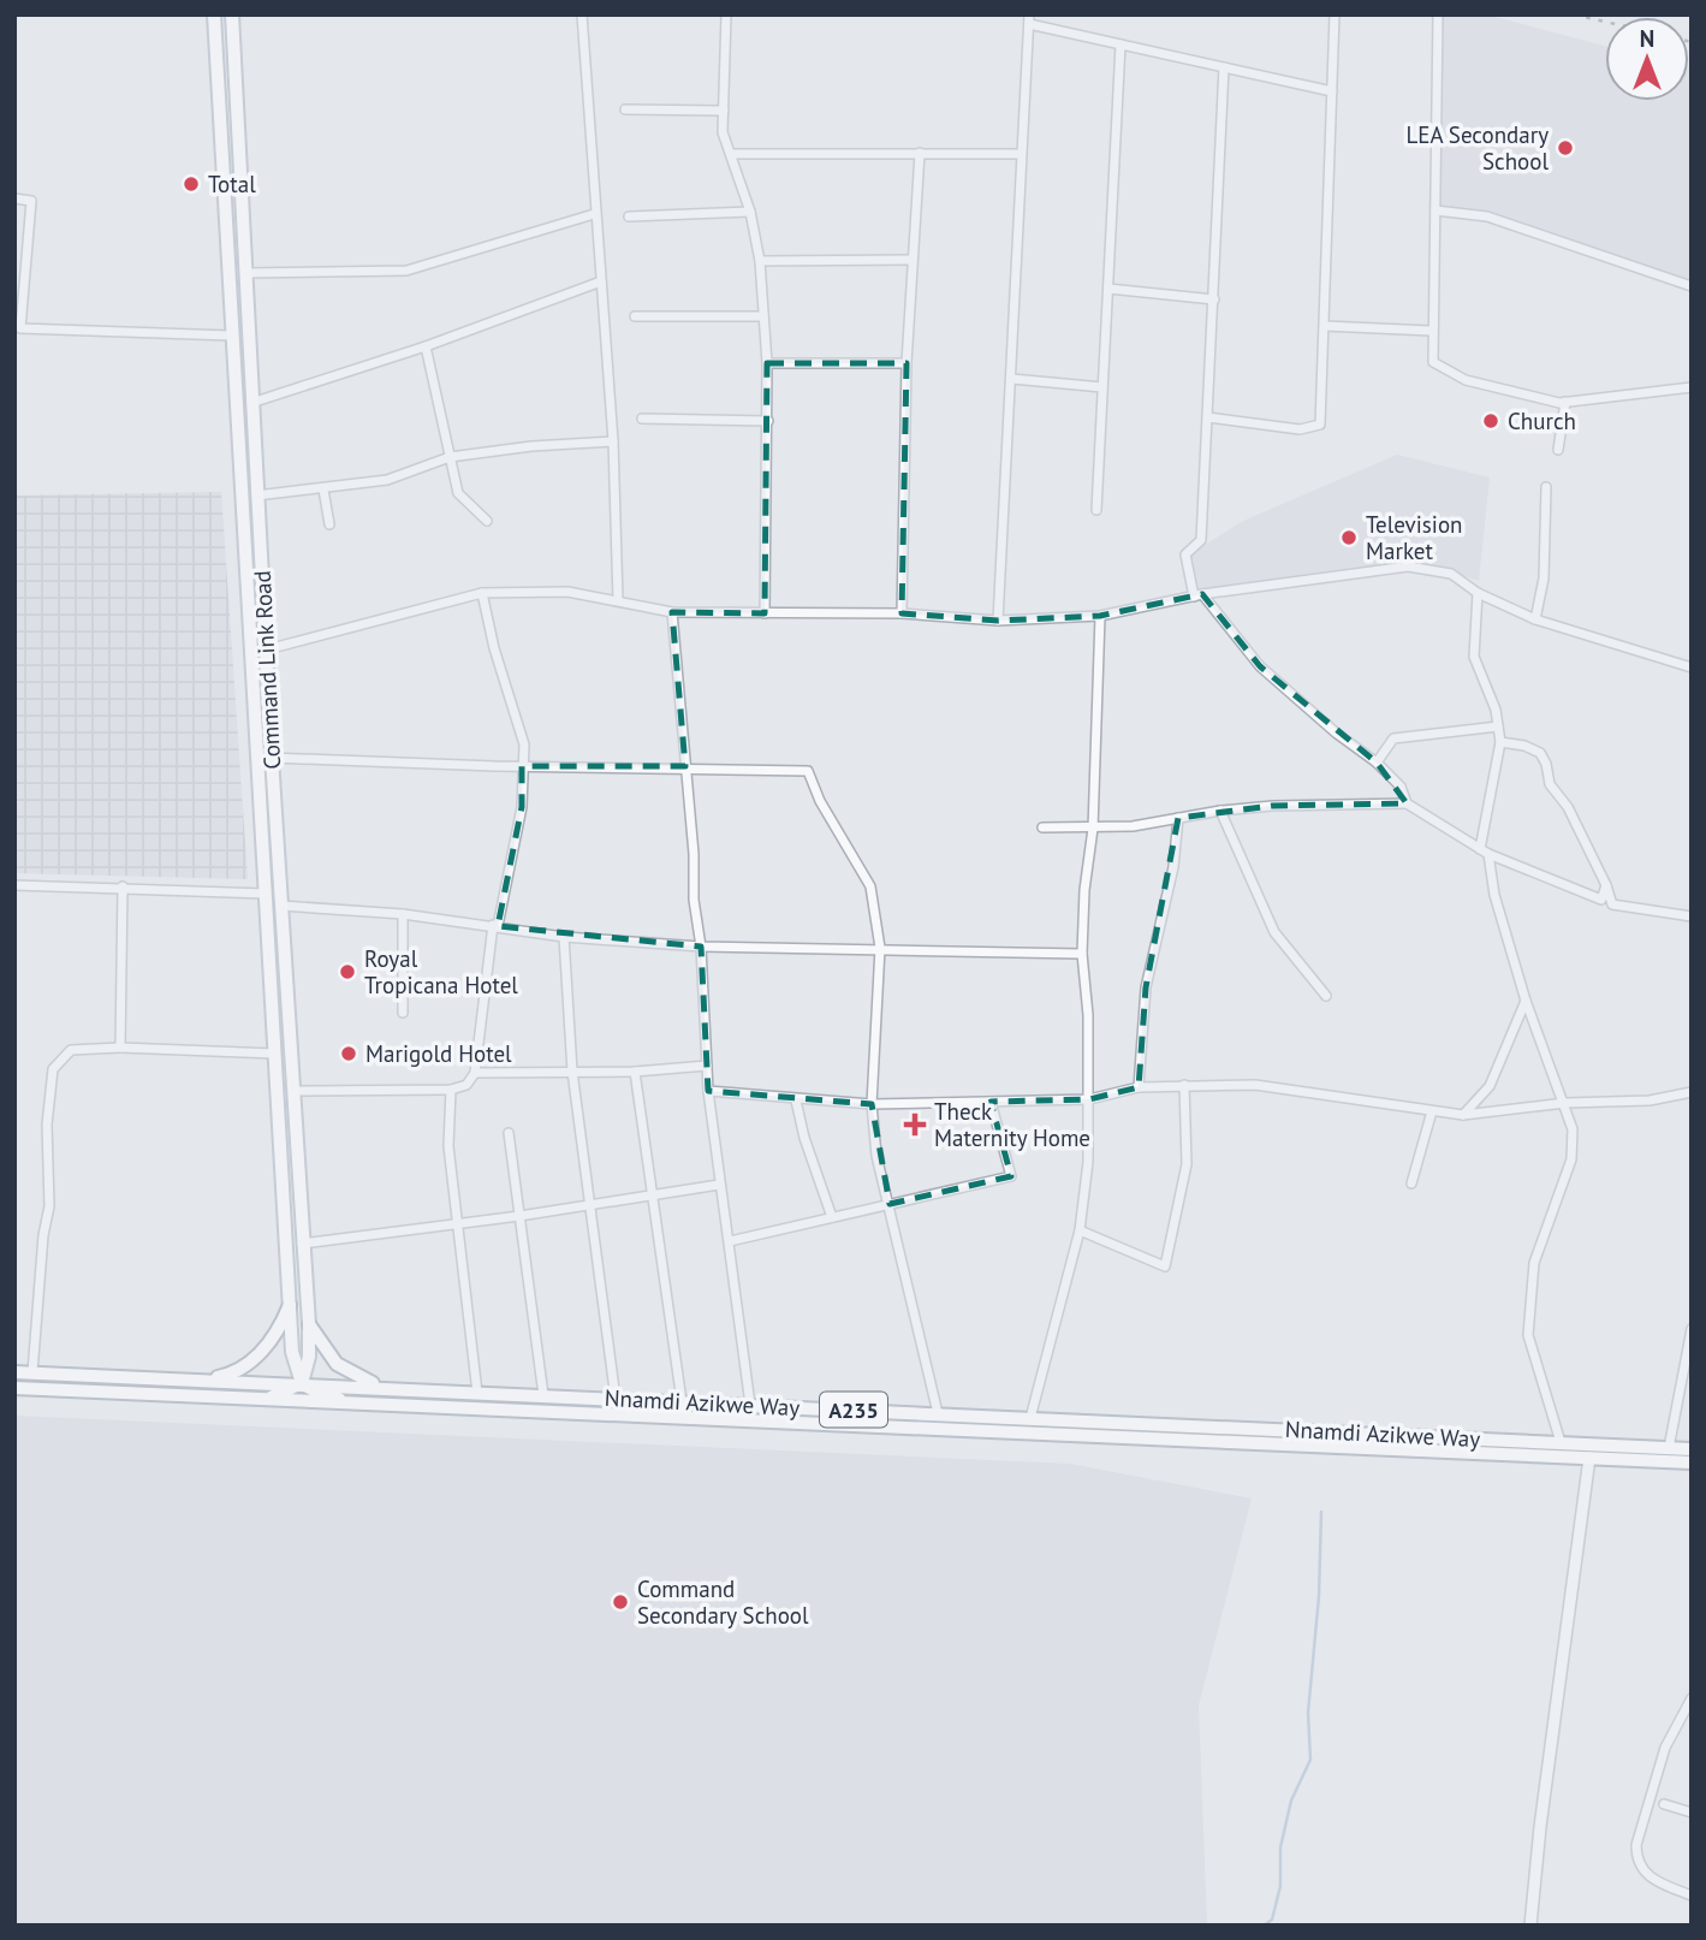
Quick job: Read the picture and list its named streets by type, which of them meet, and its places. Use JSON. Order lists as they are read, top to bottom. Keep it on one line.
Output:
{"streets":{"main road":["Command Link Road","Nnamdi Azikwe Way","A235"]},"crossings":[["Command Link Road","Nnamdi Azikwe Way"]],"places":{"other":["LEA Secondary School","Total","Church","Television Market","Royal Tropicana Hotel","Marigold Hotel","Command Secondary School"],"health":["Theck Maternity Home"]},"north":"top"}
